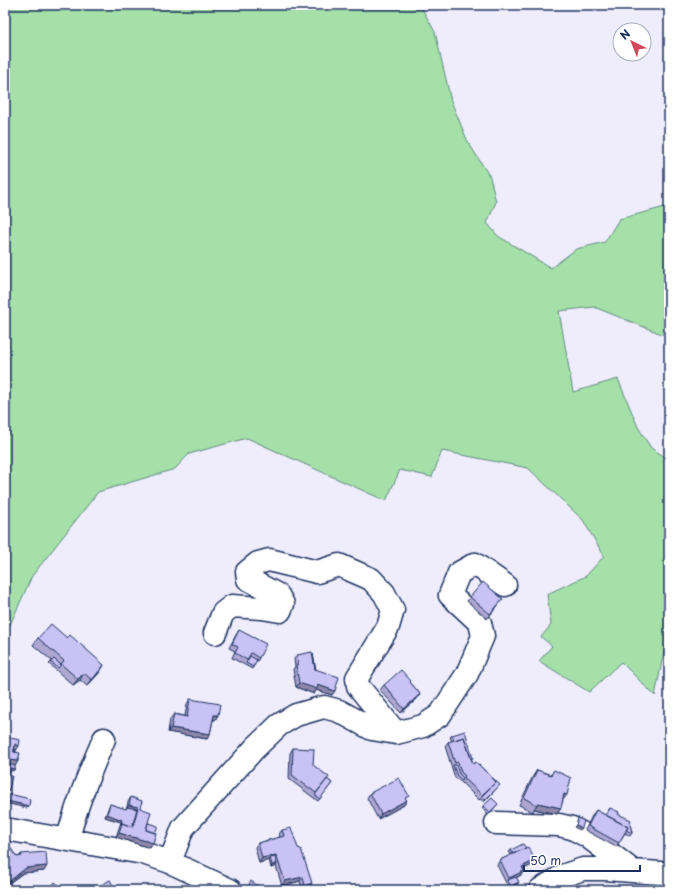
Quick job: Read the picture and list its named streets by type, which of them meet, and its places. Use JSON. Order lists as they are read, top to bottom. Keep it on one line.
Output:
{"scale_bar":"50 m","north":"top left"}
